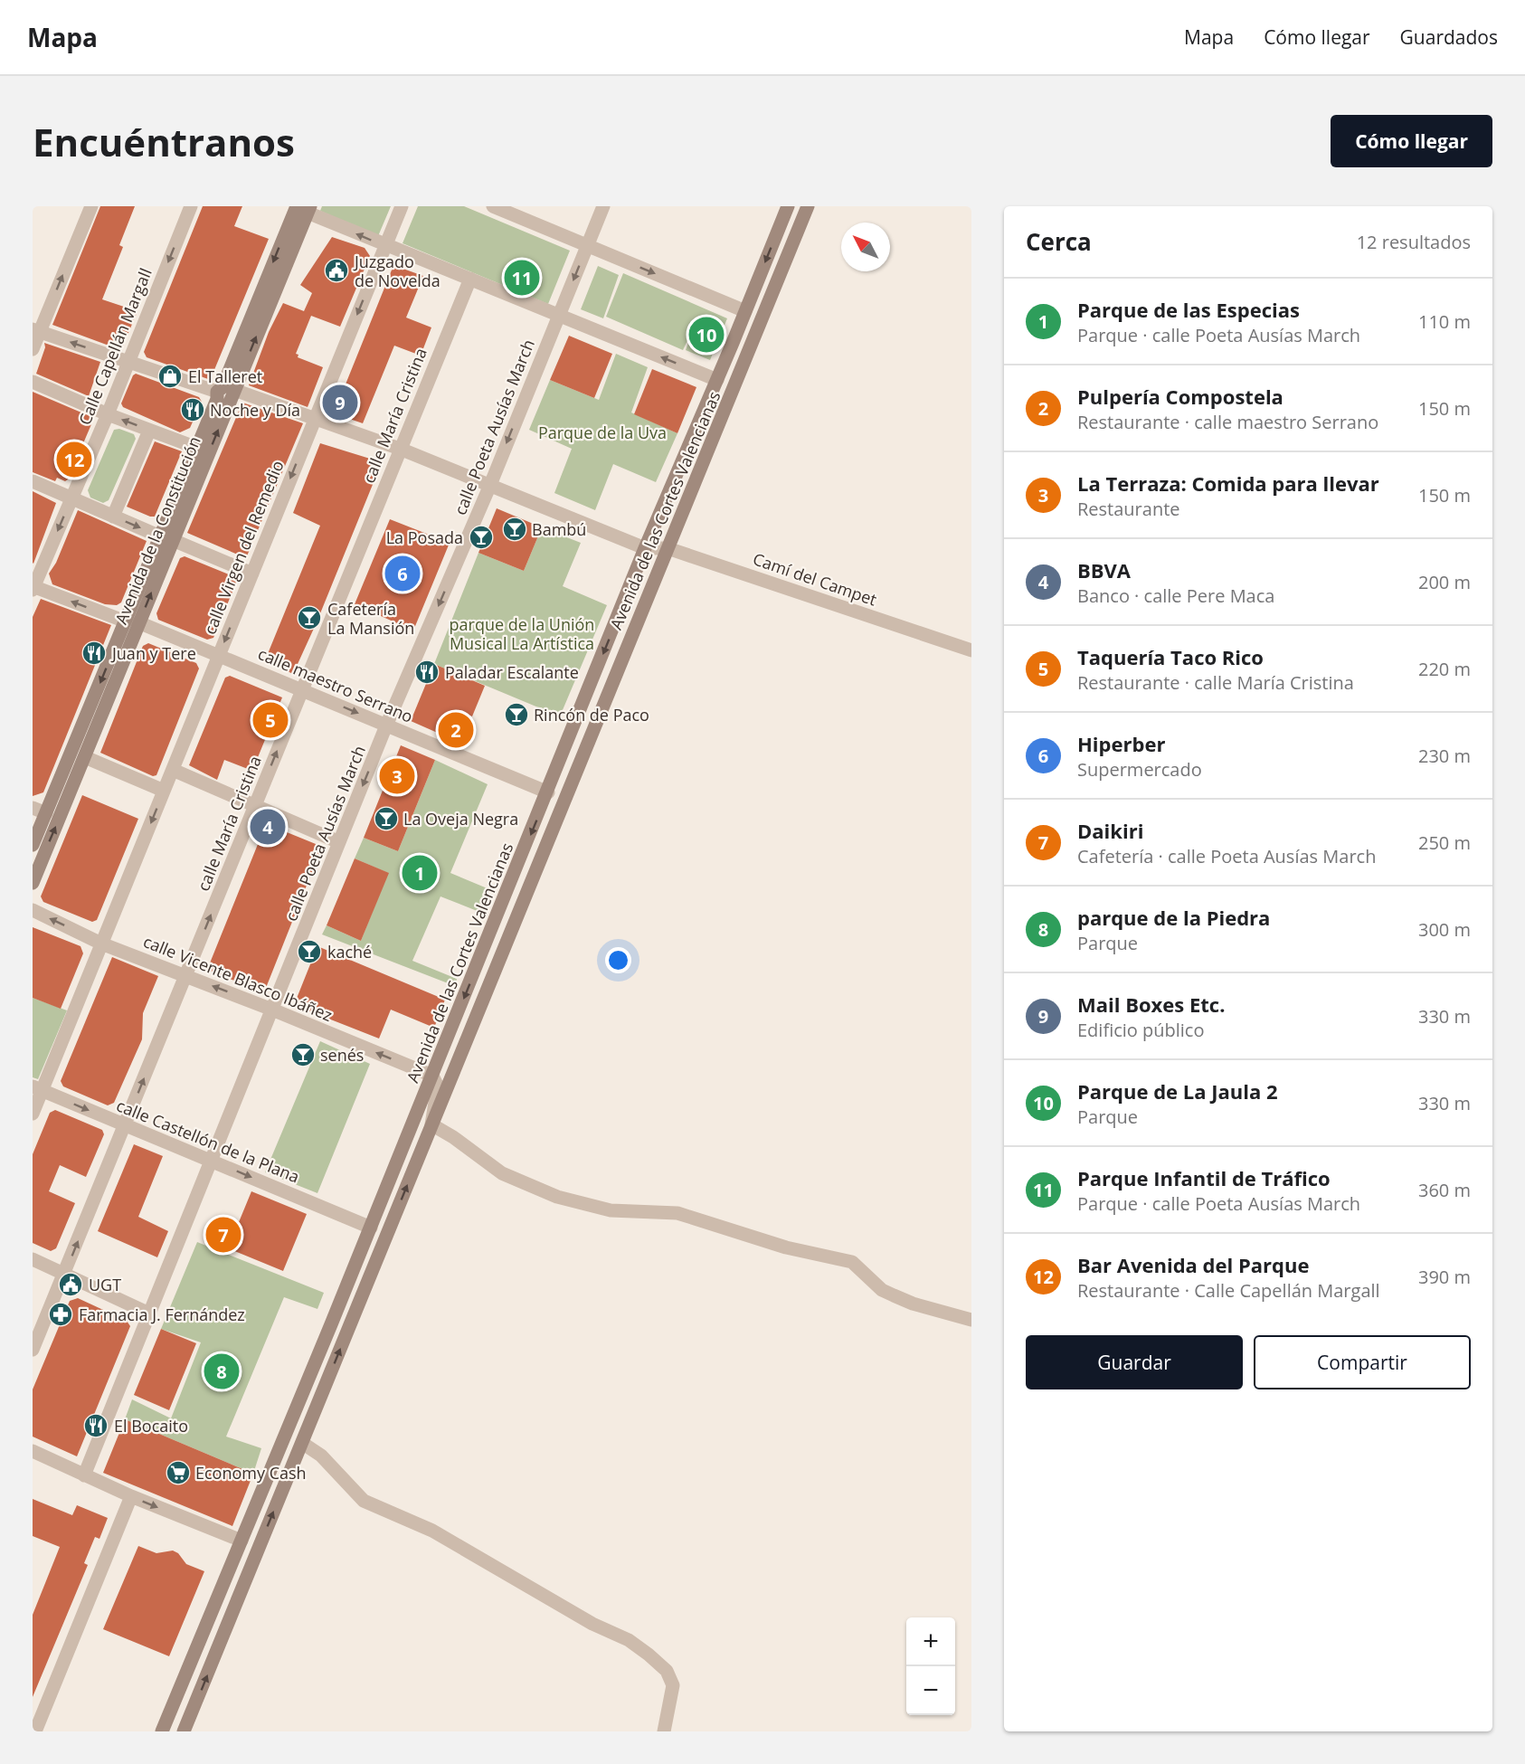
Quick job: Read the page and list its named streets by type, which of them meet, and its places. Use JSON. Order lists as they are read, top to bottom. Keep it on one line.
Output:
{"streets":{"street":["Calle Capellán Margall","calle María Cristina","calle Poeta Ausías March","Avenida de las Cortes Valencianas","Avenida de la Constitución","calle Virgen del Remedio","Camí del Campet","calle maestro Serrano","calle Vicente Blasco Ibáñez","calle Castellón de la Plana"]},"crossings":[["Calle Capellán Margall","calle maestro Serrano"],["calle María Cristina","calle maestro Serrano"],["calle María Cristina","calle Vicente Blasco Ibáñez"],["calle María Cristina","calle Castellón de la Plana"],["calle Poeta Ausías March","calle maestro Serrano"],["calle Poeta Ausías March","calle Vicente Blasco Ibáñez"],["calle Poeta Ausías March","calle Castellón de la Plana"],["Avenida de las Cortes Valencianas","Camí del Campet"],["Avenida de las Cortes Valencianas","calle maestro Serrano"],["Avenida de las Cortes Valencianas","calle Vicente Blasco Ibáñez"],["Avenida de las Cortes Valencianas","calle Castellón de la Plana"],["Avenida de la Constitución","calle maestro Serrano"],["calle Virgen del Remedio","calle maestro Serrano"],["calle Virgen del Remedio","calle Vicente Blasco Ibáñez"],["calle Virgen del Remedio","calle Castellón de la Plana"]],"one_way":["calle María Cristina","calle Poeta Ausías March","calle Virgen del Remedio","calle Vicente Blasco Ibáñez","calle Castellón de la Plana"],"parks":["Parque de la Uva","parque de la Unión Musical La Artística"],"places":{"public building":["Juzgado de Novelda","UGT"],"shop":["El Talleret"],"restaurant":["Noche y Día","Juan y Tere","Paladar Escalante","El Bocaito"],"bar":["Bambú","La Posada","Cafetería La Mansión","Rincón de Paco","La Oveja Negra","kaché","senés"],"pharmacy":["Farmacia J. Fernández"],"supermarket":["Economy Cash"]},"north":"top left","page":{"header":"Mapa","nav":["Mapa","Cómo llegar","Guardados"],"buttons":["Cómo llegar",["Guardar","Compartir"]],"title":"Encuéntranos","heading":["Cerca","12 resultados"],"pins":["11","10","9","12","6","5","2","3","4","1","7","8"],"list":[{"mark":"1","name":"Parque de las Especias","note":"Parque · calle Poeta Ausías March","value":"110 m"},{"mark":"2","name":"Pulpería Compostela","note":"Restaurante · calle maestro Serrano","value":"150 m"},{"mark":"3","name":"La Terraza: Comida para llevar","note":"Restaurante","value":"150 m"},{"mark":"4","name":"BBVA","note":"Banco · calle Pere Maca","value":"200 m"},{"mark":"5","name":"Taquería Taco Rico","note":"Restaurante · calle María Cristina","value":"220 m"},{"mark":"6","name":"Hiperber","note":"Supermercado","value":"230 m"},{"mark":"7","name":"Daikiri","note":"Cafetería · calle Poeta Ausías March","value":"250 m"},{"mark":"8","name":"parque de la Piedra","note":"Parque","value":"300 m"},{"mark":"9","name":"Mail Boxes Etc.","note":"Edificio público","value":"330 m"},{"mark":"10","name":"Parque de La Jaula 2","note":"Parque","value":"330 m"},{"mark":"11","name":"Parque Infantil de Tráfico","note":"Parque · calle Poeta Ausías March","value":"360 m"},{"mark":"12","name":"Bar Avenida del Parque","note":"Restaurante · Calle Capellán Margall","value":"390 m"}],"map_buttons":["+","−"]}}
